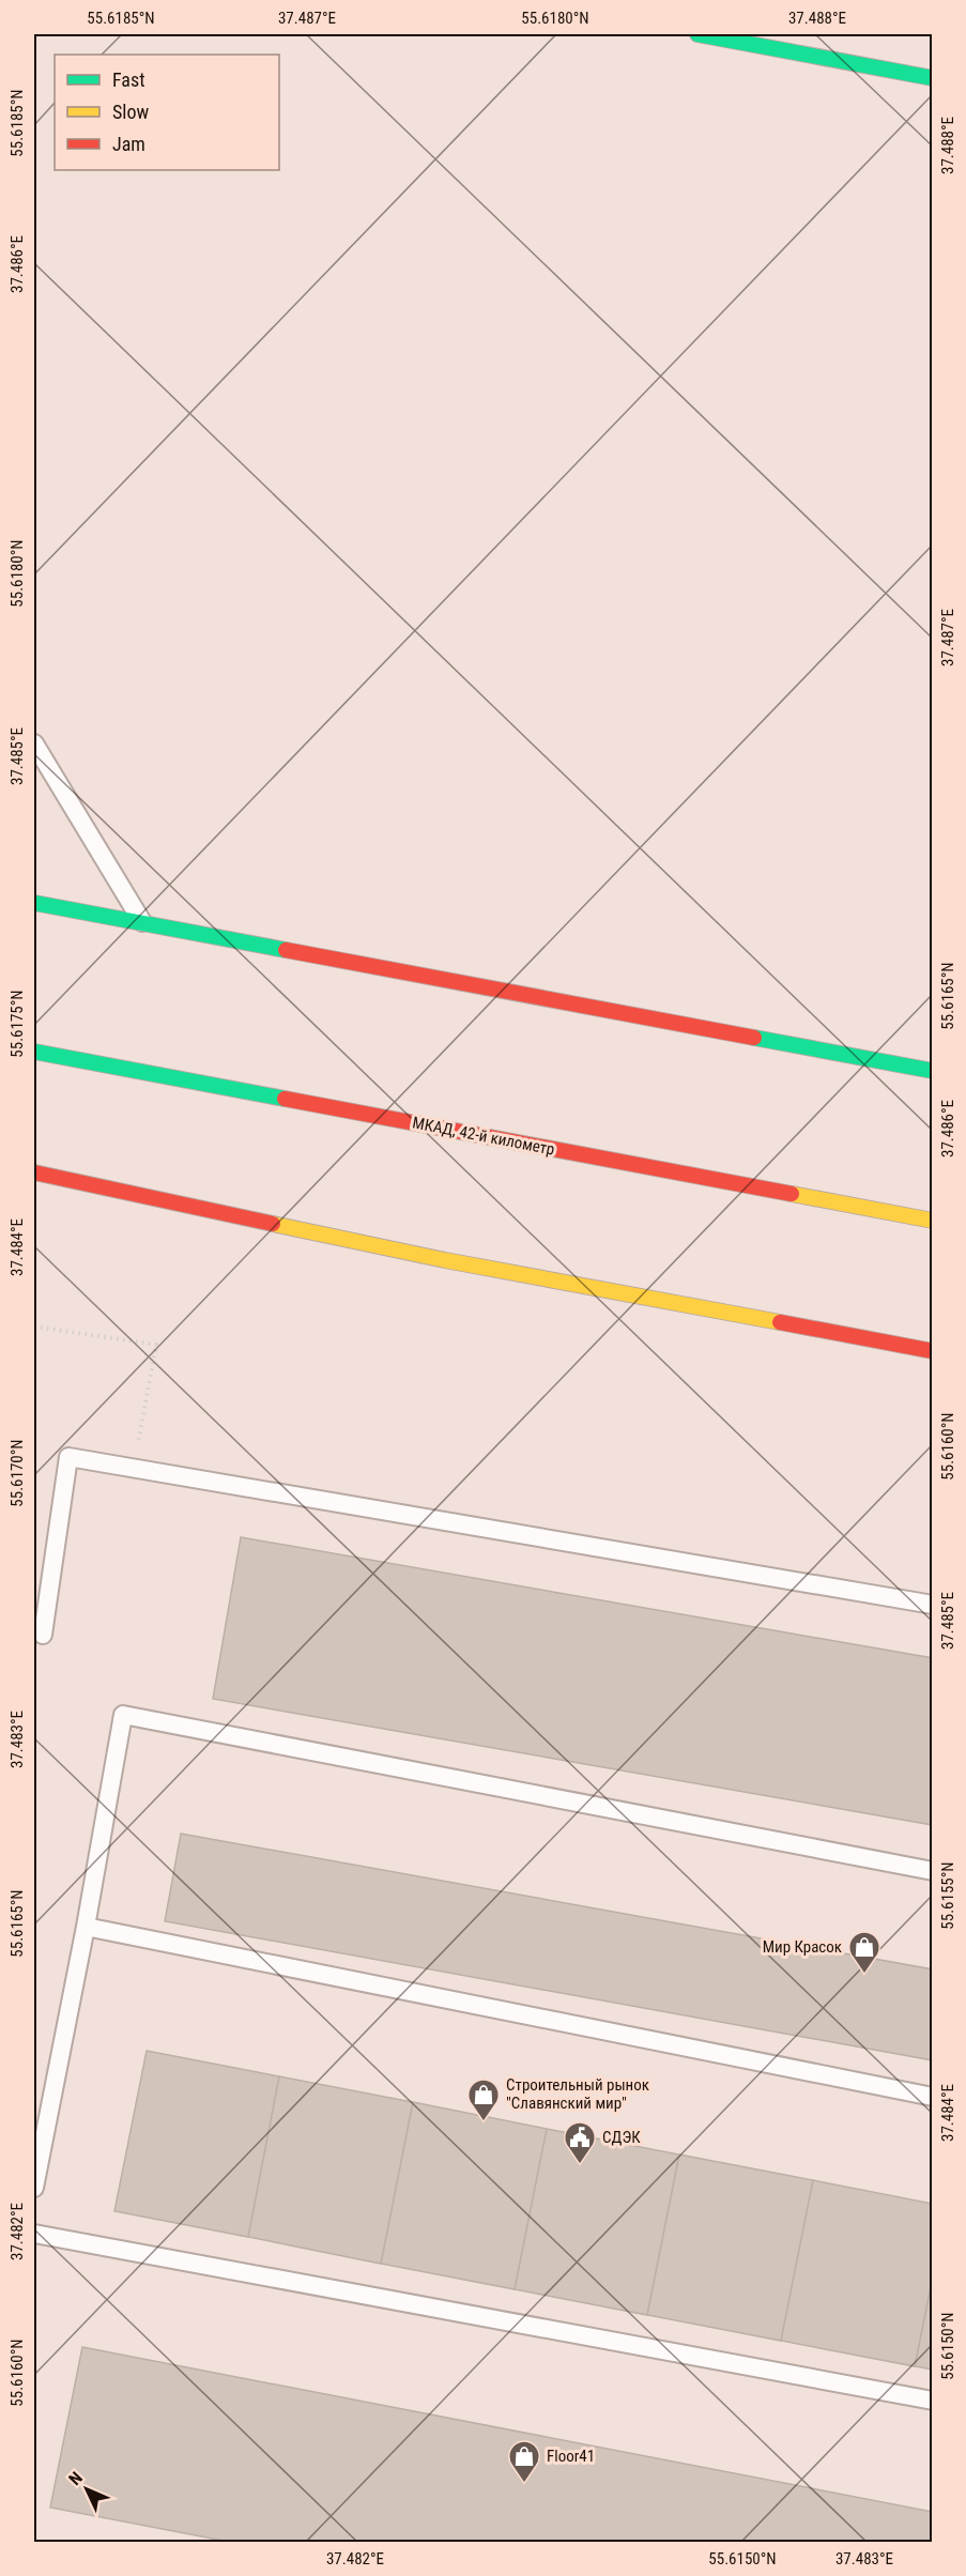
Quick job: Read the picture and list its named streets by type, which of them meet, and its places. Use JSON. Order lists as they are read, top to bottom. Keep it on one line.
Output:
{"streets":{"main road":["МКАД, 42-й километр"]},"places":{"shop":["Мир Красок","Строительный рынок \"Славянский мир\"","Floor41"],"public building":["СДЭК"]},"legend":["Fast","Slow","Jam"],"north":"top left","coordinates":["55.6185°N","37.487°E","55.6180°N","37.488°E","37.486°E","37.485°E","55.6165°N","55.6175°N","37.484°E","55.6160°N","55.6170°N","37.483°E","55.6155°N","37.482°E","55.6150°N"]}
